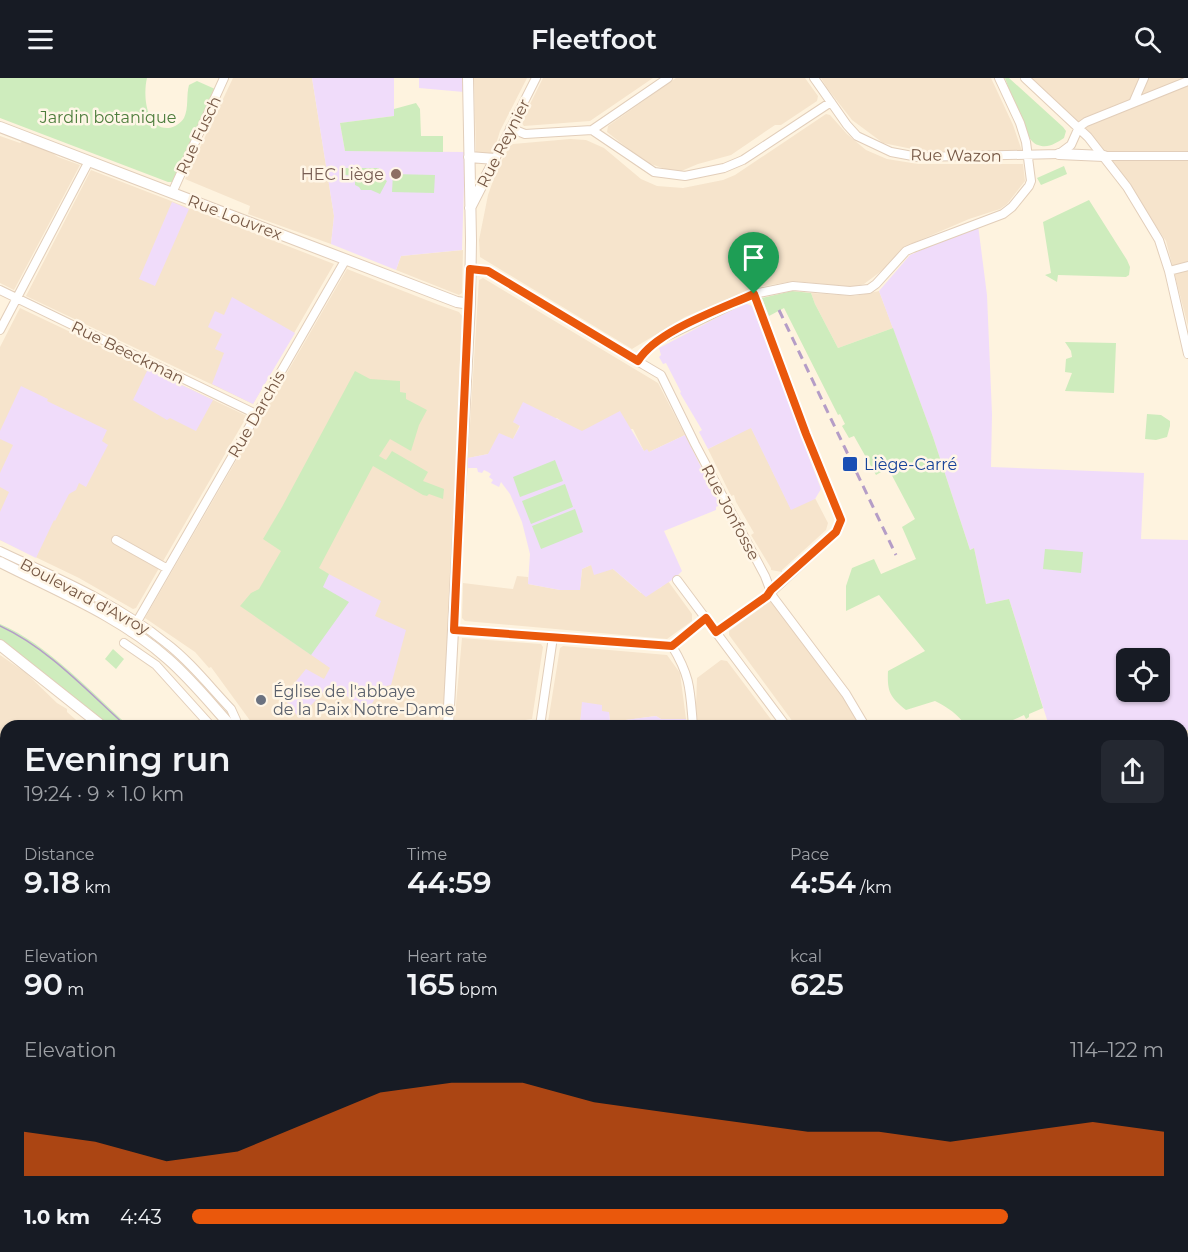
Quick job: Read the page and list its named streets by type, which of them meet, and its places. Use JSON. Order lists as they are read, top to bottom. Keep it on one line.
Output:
{"streets":{"street":["Rue Fusch","Rue Reynier","Rue Wazon","Rue Louvrex","Rue Beeckman","Rue Darchis","Rue Jonfosse","Boulevard d'Avroy"]},"crossings":[["Rue Fusch","Rue Louvrex"],["Rue Louvrex","Rue Darchis"],["Rue Beeckman","Rue Darchis"],["Rue Darchis","Boulevard d'Avroy"]],"parks":["Jardin botanique"],"places":{"other":["HEC Liège","Église de l'abbaye de la Paix Notre-Dame"],"transit":["Liège-Carré"]},"page":{"header":"Fleetfoot","heading":["Evening run","19:24 · 9 × 1.0 km"],"stats":[["Distance","9.18 km"],["Time","44:59"],["Pace","4:54 /km"],["Elevation","90 m"],["Heart rate","165 bpm"],["kcal","625"]],"chart":["Elevation","114–122 m"],"list":[{"name":"1.0 km","note":"4:43"}]}}
